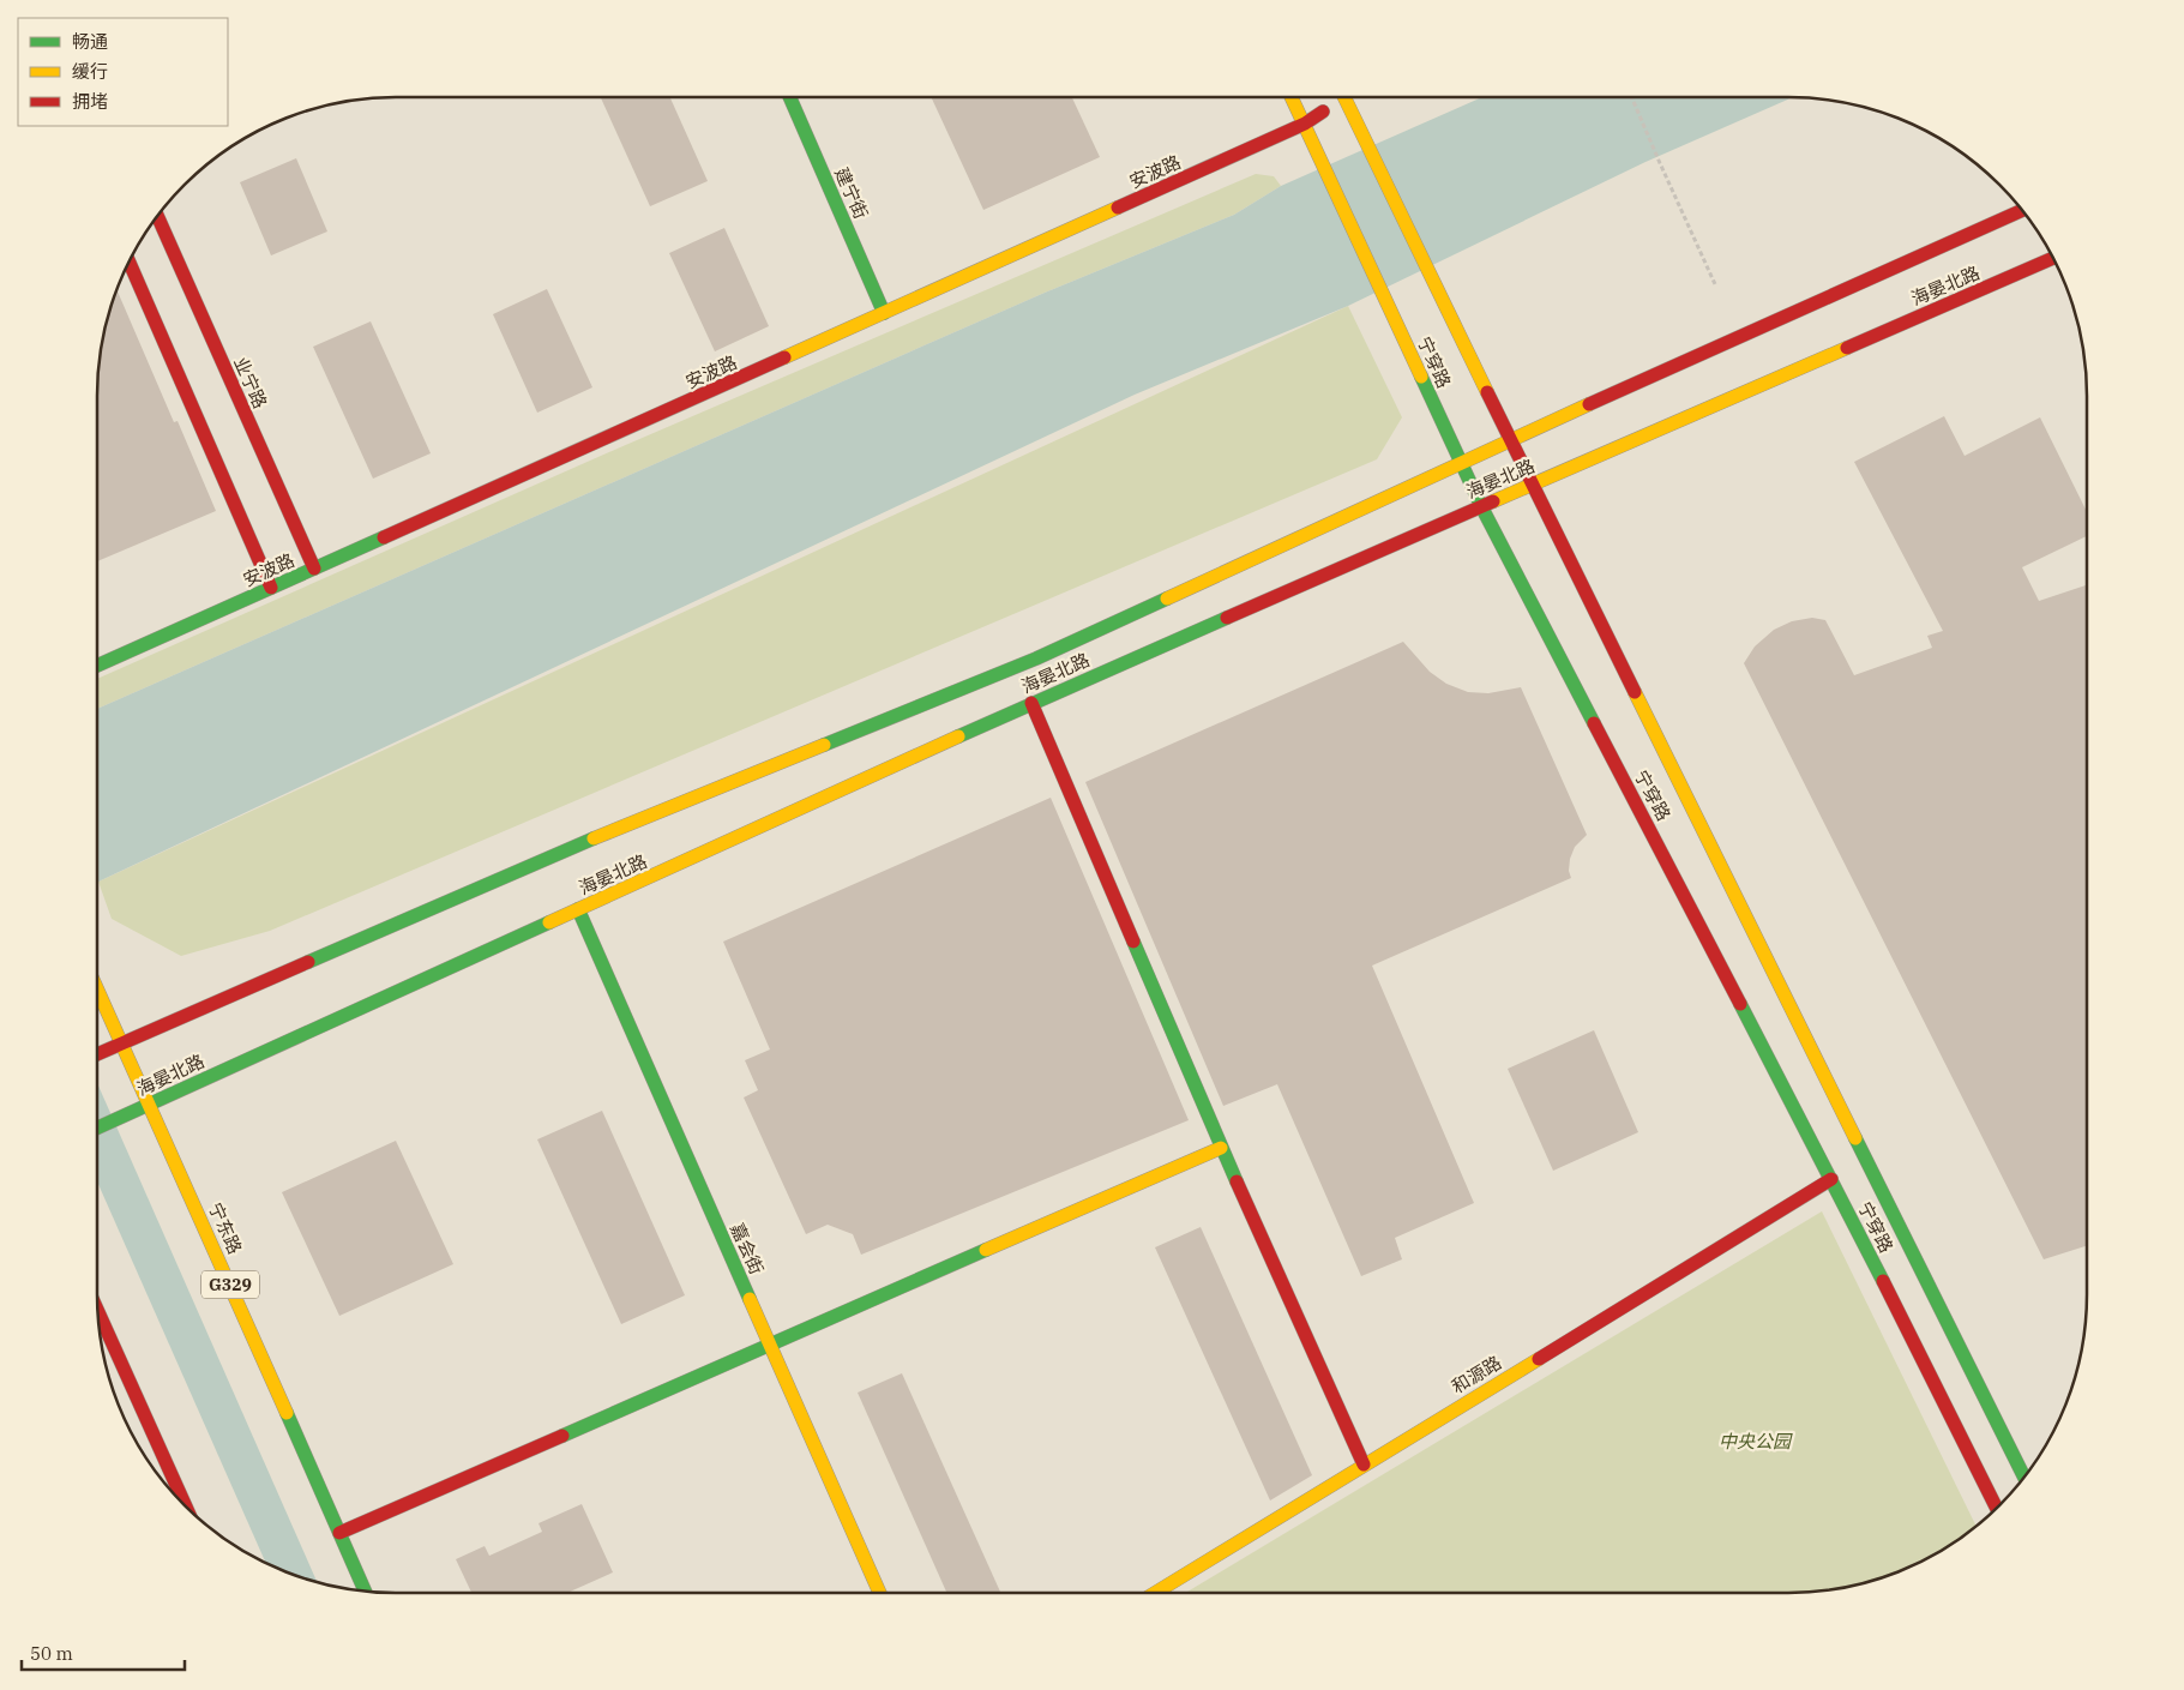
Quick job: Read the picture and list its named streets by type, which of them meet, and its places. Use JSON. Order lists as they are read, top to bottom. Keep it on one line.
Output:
{"streets":{"main road":["安波路","建宁街","海晏北路","宁穿路","业宁路","宁东路","嘉会街","G329","和源路"]},"crossings":[["安波路","建宁街"],["安波路","宁穿路"],["安波路","业宁路"],["海晏北路","宁穿路"],["海晏北路","宁东路"],["海晏北路","嘉会街"],["宁穿路","和源路"]],"parks":["中央公园"],"legend":["畅通","缓行","拥堵"],"scale_bar":"50 m"}
